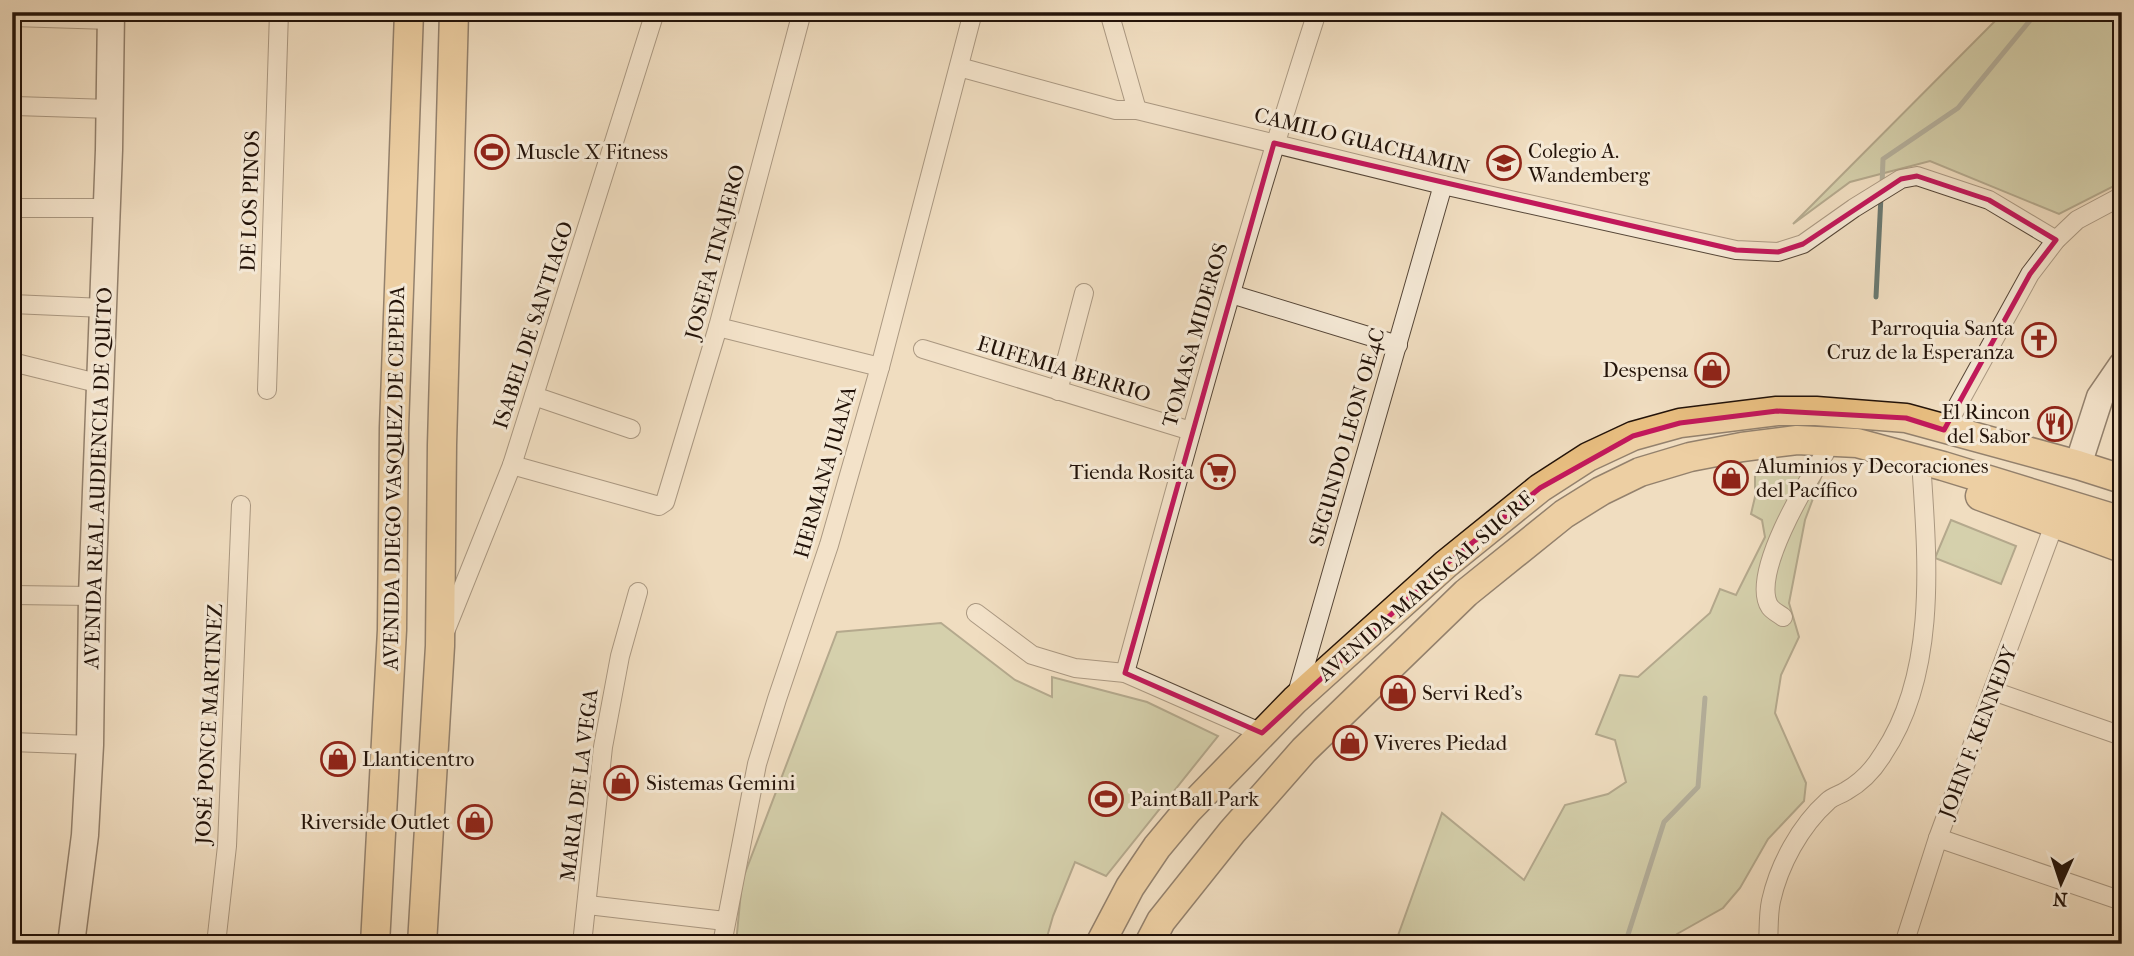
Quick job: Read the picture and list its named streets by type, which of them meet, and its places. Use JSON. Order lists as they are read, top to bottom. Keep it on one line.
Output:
{"streets":{"main road":["AVENIDA REAL AUDIENCIA DE QUITO","AVENIDA DIEGO VASQUEZ DE CEPEDA","AVENIDA MARISCAL SUCRE"],"street":["CAMILO GUACHAMIN","DE LOS PINOS","JOSEFA TINAJERO","ISABEL DE SANTIAGO","TOMASA MIDEROS","EUFEMIA BERRIO","SEGUNDO LEON OE4C","HERMANA JUANA","JOSÉ PONCE MARTINEZ","JOHN F. KENNEDY","MARIA DE LA VEGA"]},"crossings":[["CAMILO GUACHAMIN","TOMASA MIDEROS"],["CAMILO GUACHAMIN","SEGUNDO LEON OE4C"],["CAMILO GUACHAMIN","HERMANA JUANA"],["JOSEFA TINAJERO","ISABEL DE SANTIAGO"],["TOMASA MIDEROS","EUFEMIA BERRIO"],["SEGUNDO LEON OE4C","AVENIDA MARISCAL SUCRE"],["AVENIDA MARISCAL SUCRE","JOHN F. KENNEDY"]],"places":{"sports":["Muscle X Fitness","PaintBall Park"],"school or university":["Colegio A. Wandemberg"],"church":["Parroquia Santa Cruz de la Esperanza"],"shop":["Despensa","Aluminios y Decoraciones del Pacífico","Servi Red's","Viveres Piedad","Llanticentro","Sistemas Gemini","Riverside Outlet"],"restaurant":["El Rincon del Sabor"],"supermarket":["Tienda Rosita"]},"north":"bottom"}
